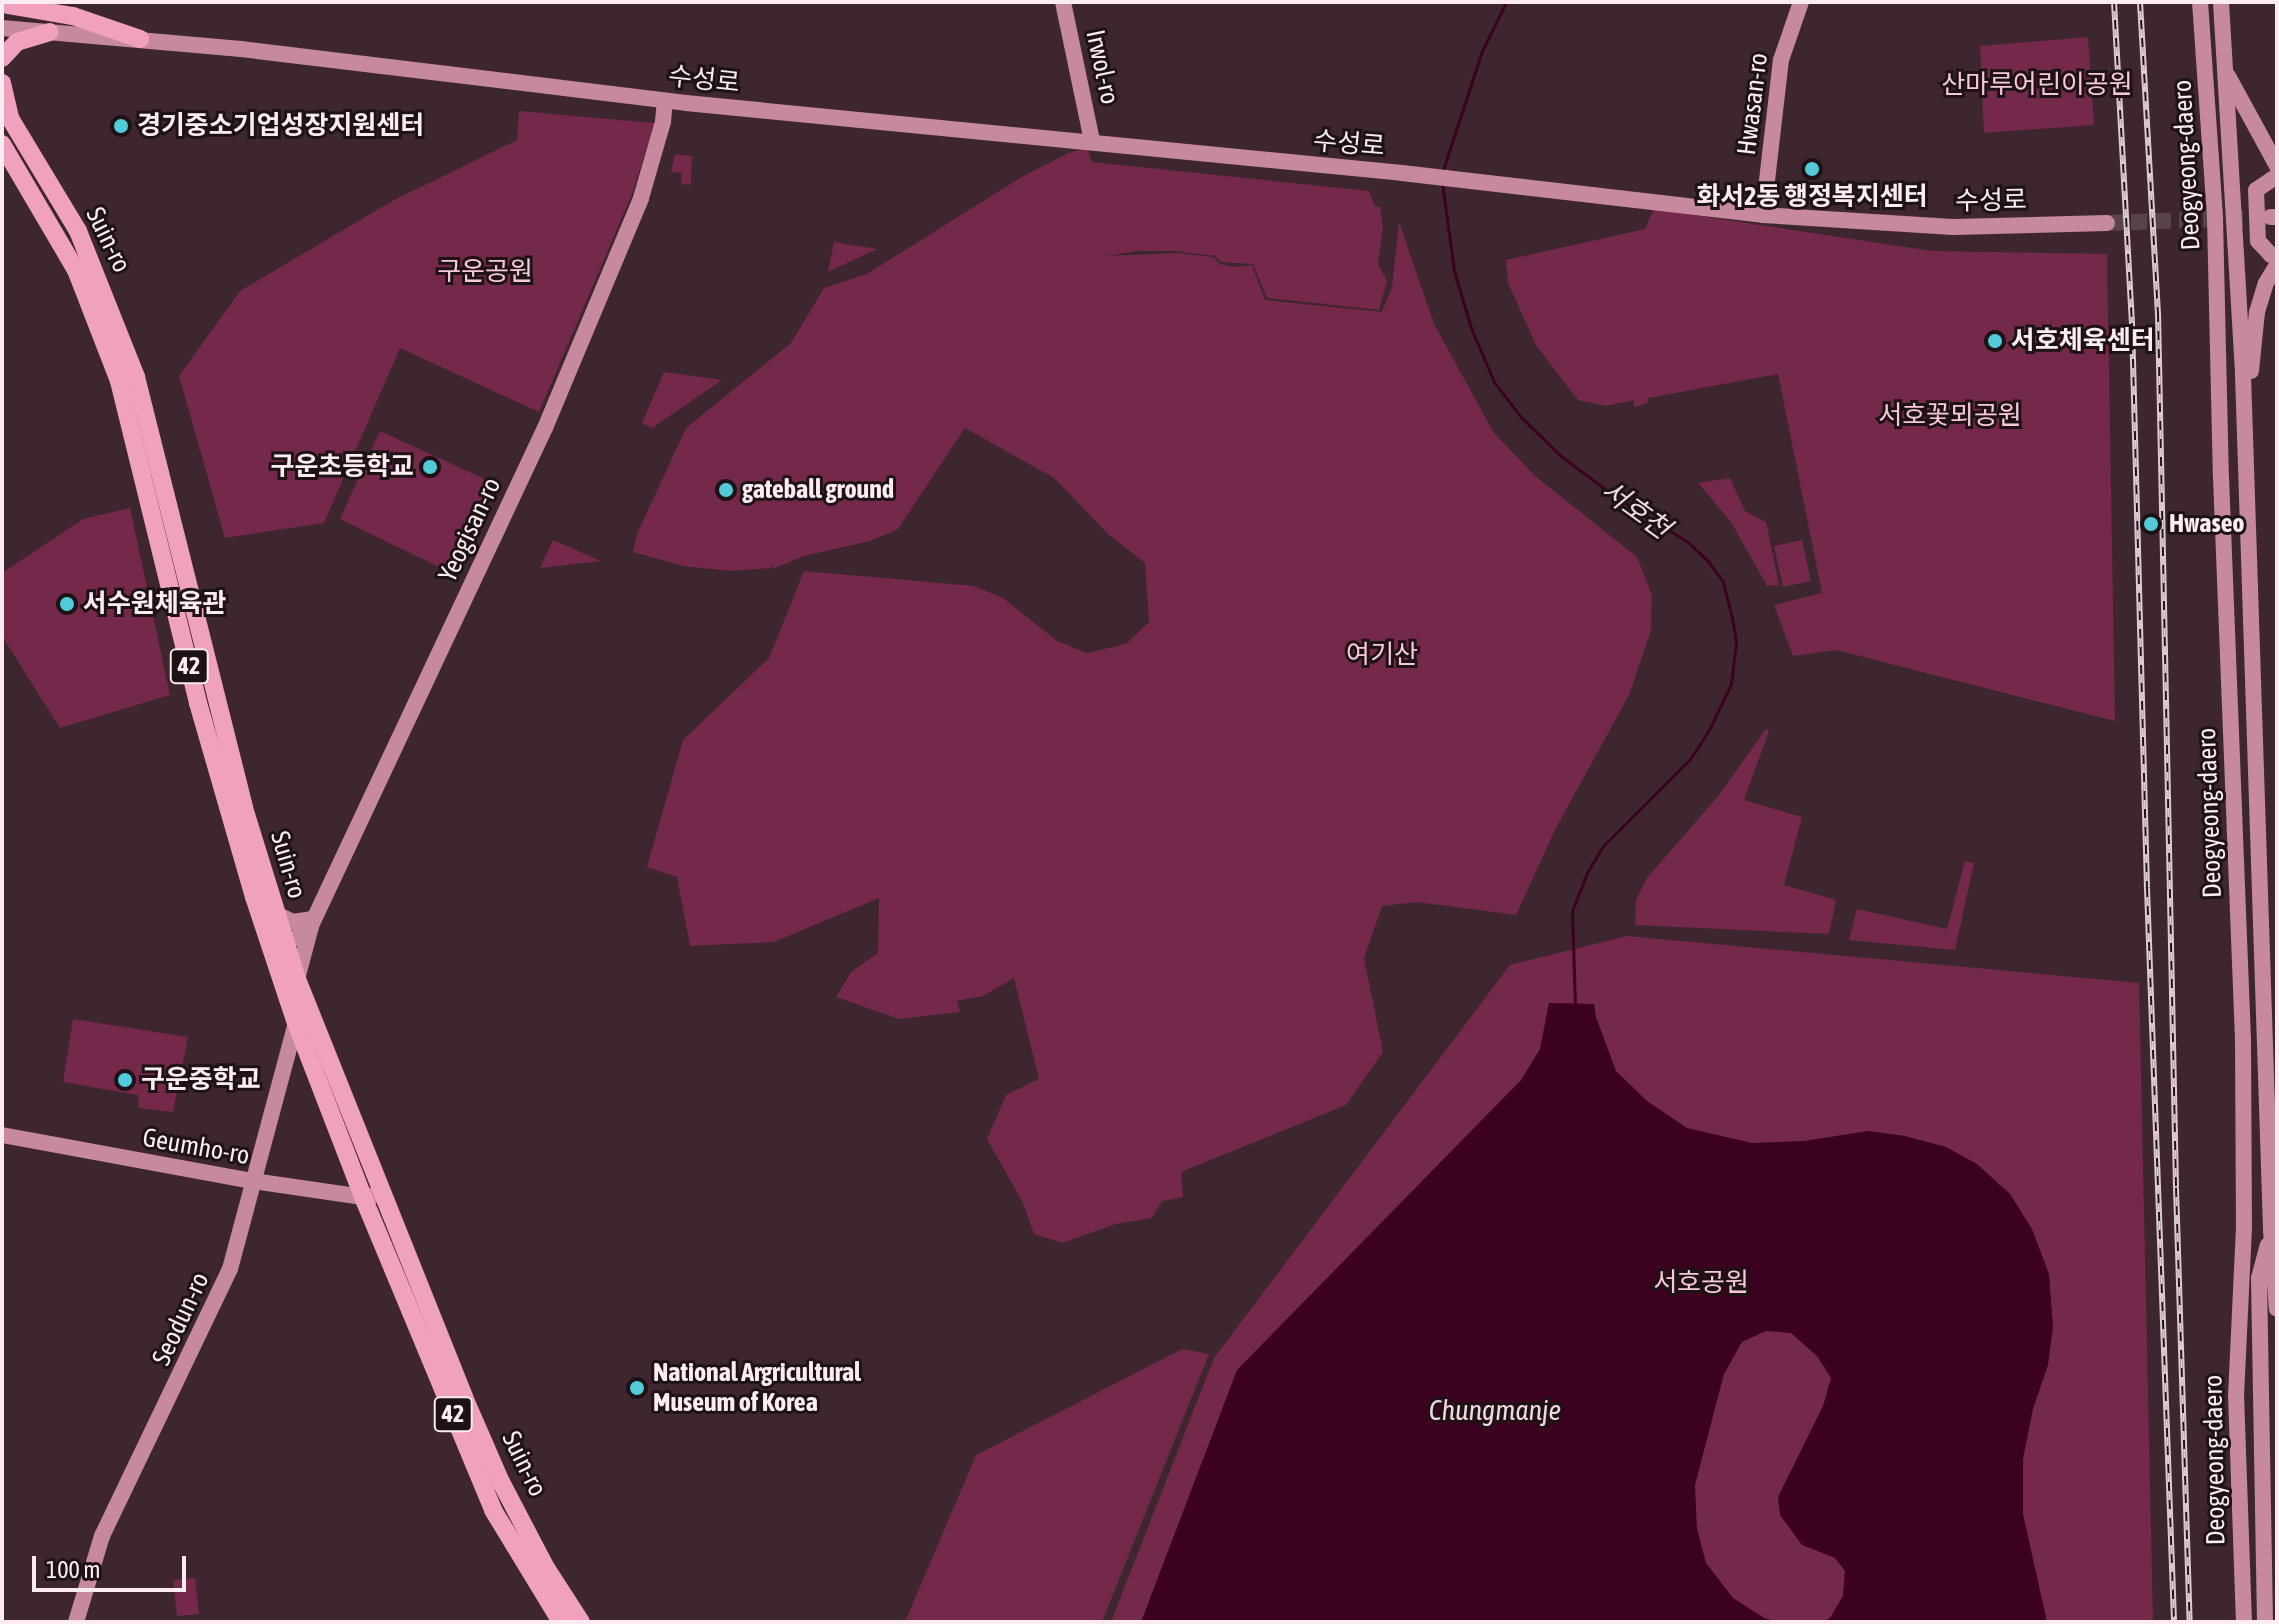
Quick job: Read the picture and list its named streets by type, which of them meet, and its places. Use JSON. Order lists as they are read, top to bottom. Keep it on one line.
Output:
{"streets":{"main road":["Irwol-ro","수성로","Hwasan-ro","Deogyeong-daero","Suin-ro","Yeogisan-ro","42","Geumho-ro","Seodun-ro"]},"crossings":[["Irwol-ro","수성로"],["수성로","Hwasan-ro"],["수성로","Yeogisan-ro"],["Suin-ro","Yeogisan-ro"],["Suin-ro","Geumho-ro"],["Suin-ro","Seodun-ro"],["Geumho-ro","Seodun-ro"]],"water":["서호천","Chungmanje"],"parks":["산마루어린이공원","구운공원","서호꽃뫼공원","여기산","서호공원"],"places":["경기중소기업성장지원센터","화서2동 행정복지센터","서호체육센터","구운초등학교","gateball ground","Hwaseo","서수원체육관","구운중학교","National Argricultural Museum of Korea"],"scale_bar":"100 m"}
